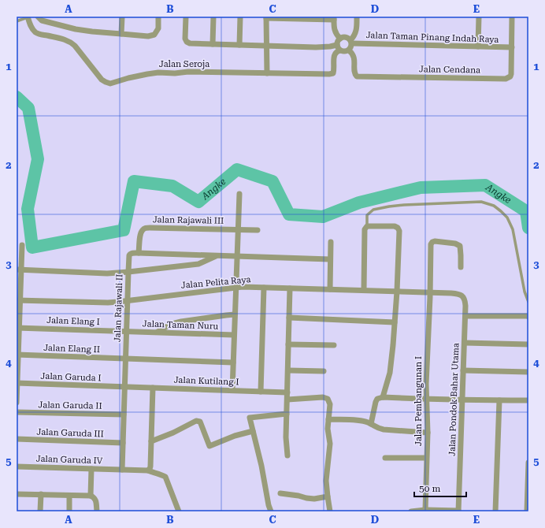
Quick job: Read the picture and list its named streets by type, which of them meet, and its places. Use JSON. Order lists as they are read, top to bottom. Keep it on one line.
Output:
{"streets":{"street":["Jalan Taman Pinang Indah Raya","Jalan Seroja","Jalan Cendana","Jalan Rajawali III","Jalan Pelita Raya","Jalan Rajawali II","Jalan Elang I","Jalan Taman Nuru","Jalan Elang II","Jalan Garuda I","Jalan Kutilang I","Jalan Pondok Bahar Utama","Jalan Pembangunan I","Jalan Garuda II","Jalan Garuda III","Jalan Garuda IV"]},"crossings":[["Jalan Taman Pinang Indah Raya","Jalan Seroja"],["Jalan Taman Pinang Indah Raya","Jalan Cendana"],["Jalan Seroja","Jalan Cendana"],["Jalan Rajawali III","Jalan Rajawali II"],["Jalan Pelita Raya","Jalan Rajawali II"],["Jalan Pelita Raya","Jalan Pondok Bahar Utama"],["Jalan Pelita Raya","Jalan Pembangunan I"],["Jalan Rajawali II","Jalan Elang I"],["Jalan Rajawali II","Jalan Taman Nuru"],["Jalan Rajawali II","Jalan Elang II"],["Jalan Rajawali II","Jalan Garuda I"],["Jalan Rajawali II","Jalan Kutilang I"],["Jalan Rajawali II","Jalan Garuda II"],["Jalan Rajawali II","Jalan Garuda III"],["Jalan Rajawali II","Jalan Garuda IV"],["Jalan Elang I","Jalan Taman Nuru"],["Jalan Garuda I","Jalan Kutilang I"]],"water":["Angke"],"scale_bar":"50 m","grid":{"columns":["A","B","C","D","E"],"rows":["1","2","3","4","5"]}}
